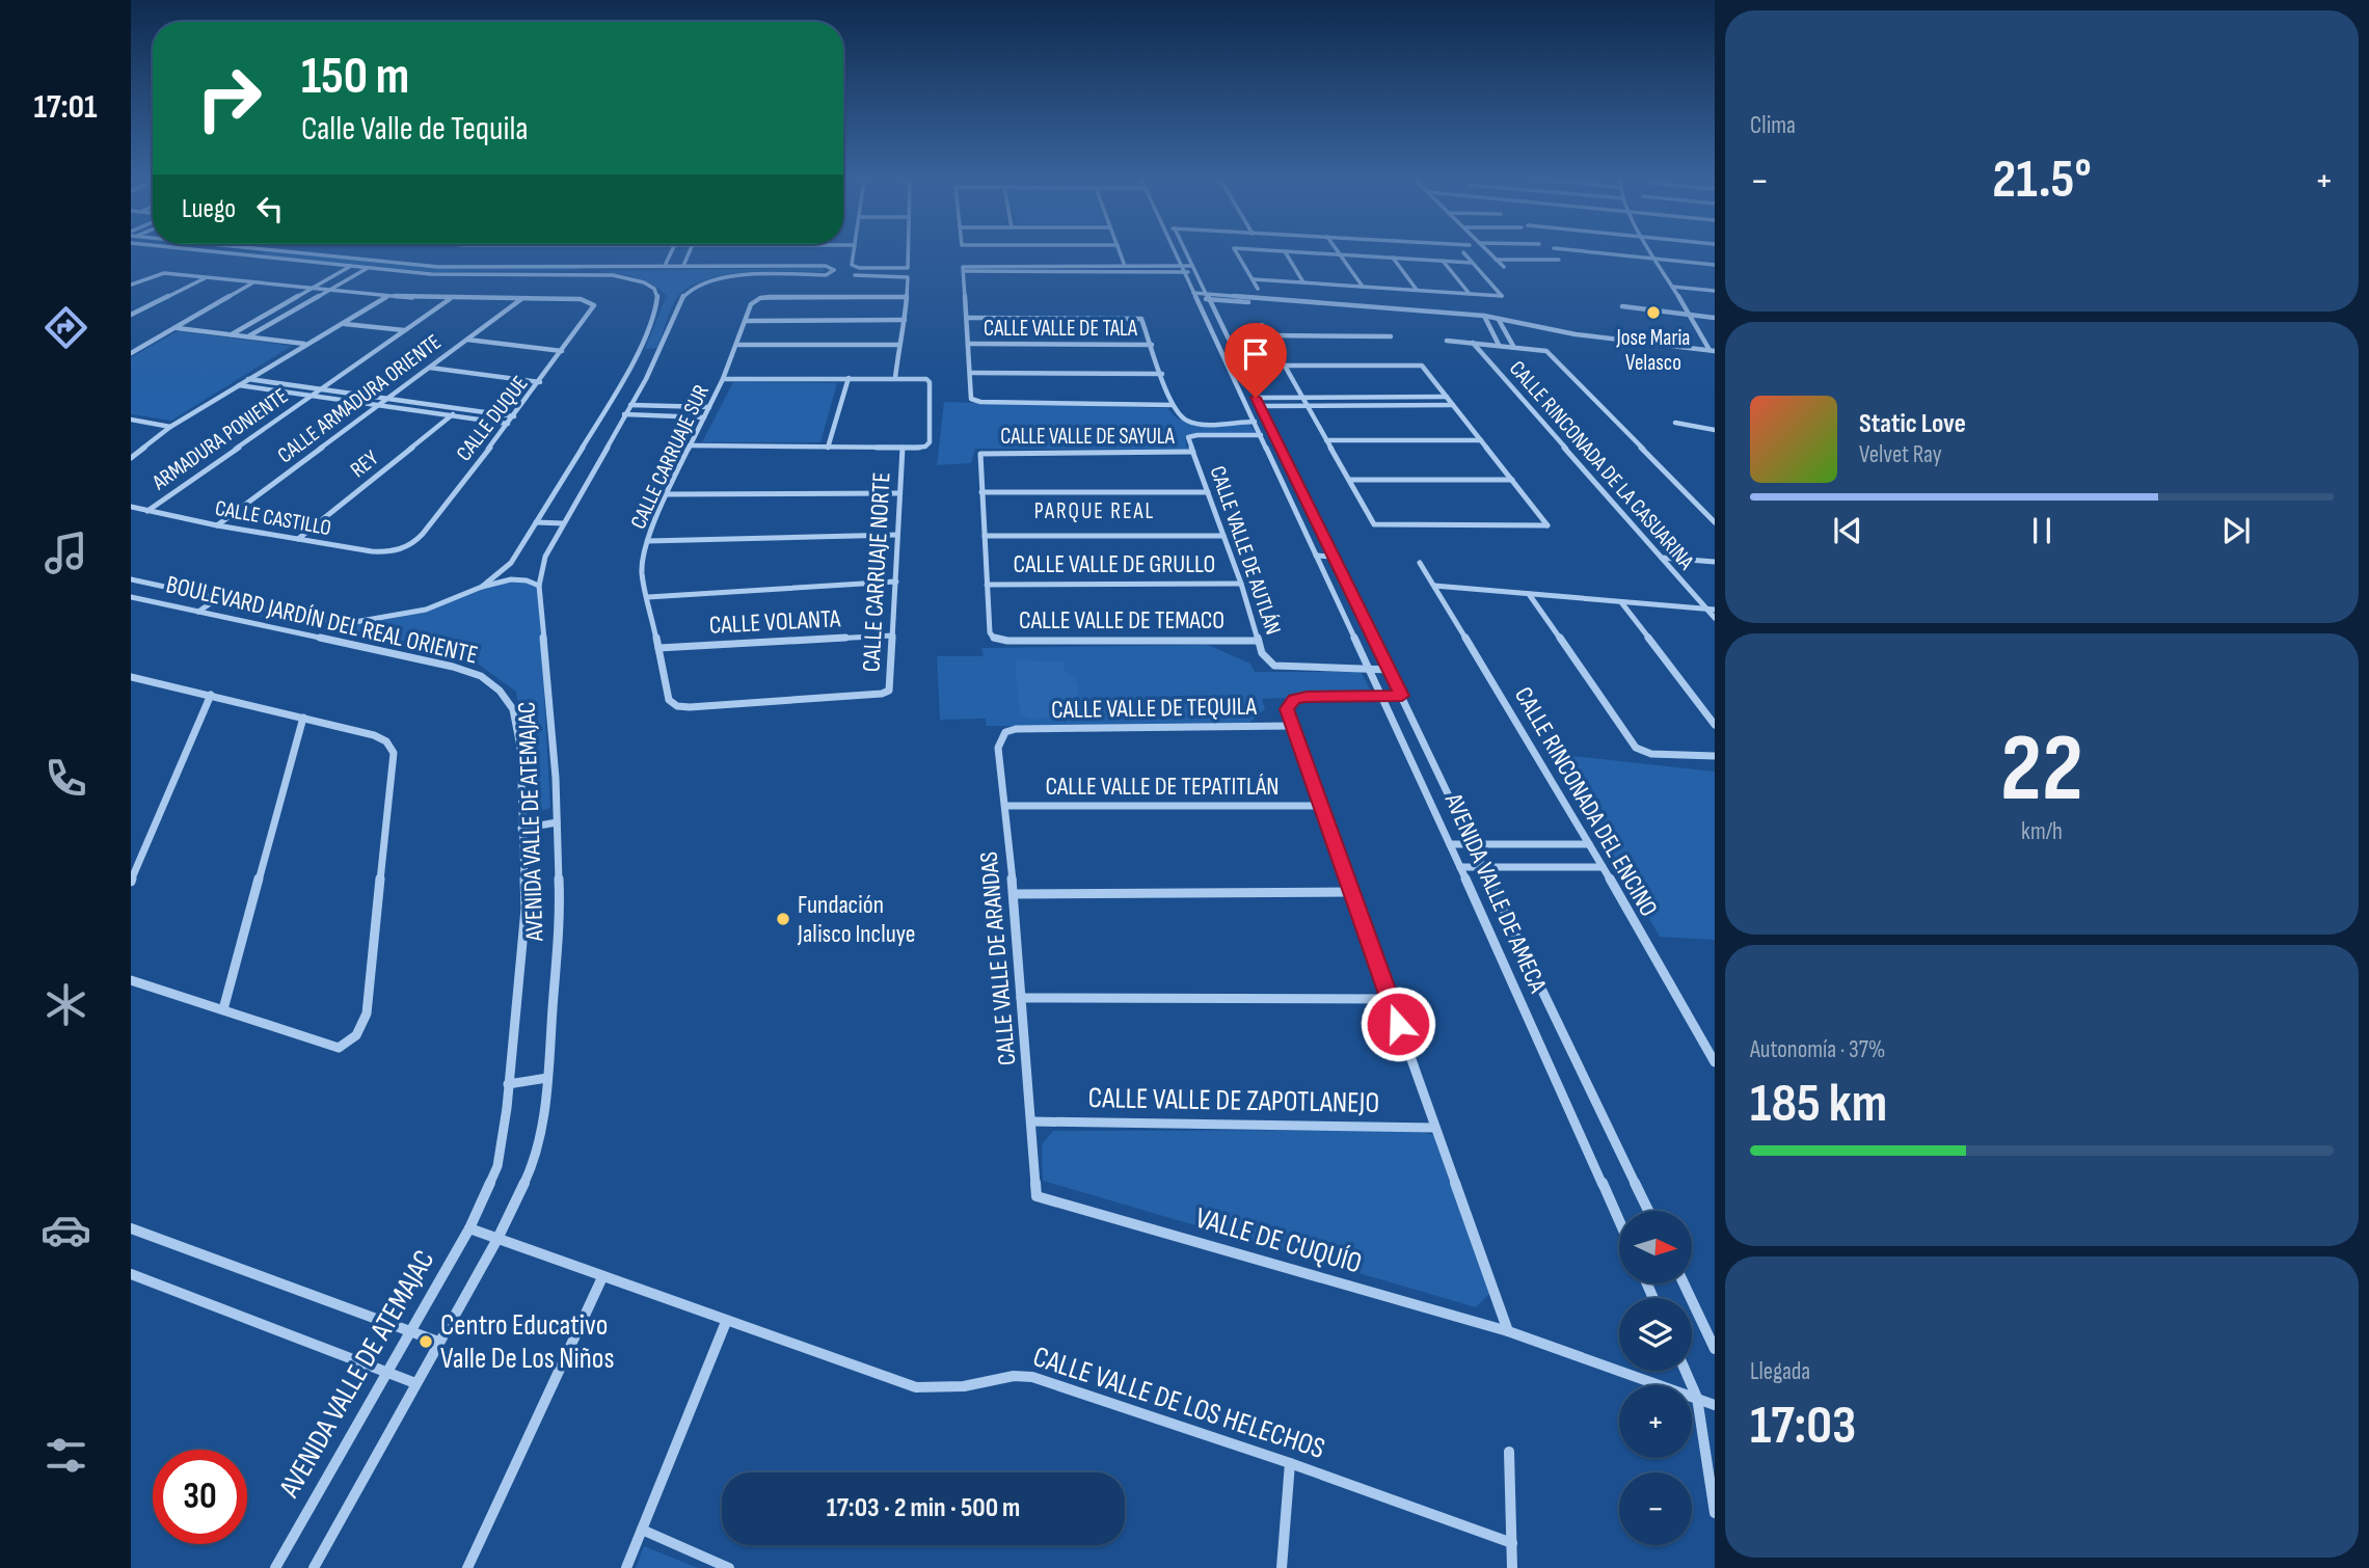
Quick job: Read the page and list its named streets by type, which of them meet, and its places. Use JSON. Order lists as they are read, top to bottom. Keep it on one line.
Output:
{"streets":{"street":["CALLE VALLE DE TALA","CALLE ARMADURA ORIENTE","CALLE DUQUE","CALLE VALLE DE SAYULA","ARMADURA PONIENTE","CALLE CARRUAJE SUR","REY","CALLE RINCONADA DE LA CASUARINA","CALLE CASTILLO","CALLE VALLE DE AUTLÁN","CALLE VALLE DE GRULLO","CALLE CARRUAJE NORTE","BOULEVARD JARDÍN DEL REAL ORIENTE","CALLE VALLE DE TEMACO","CALLE VOLANTA","CALLE VALLE DE TEQUILA","CALLE VALLE DE TEPATITLÁN","CALLE RINCONADA DEL ENCINO","AVENIDA VALLE DE ATEMAJAC","AVENIDA VALLE DE AMECA","CALLE VALLE DE ARANDAS","CALLE VALLE DE ZAPOTLANEJO","VALLE DE CUQUÍO","CALLE VALLE DE LOS HELECHOS"]},"crossings":[["CALLE ARMADURA ORIENTE","CALLE DUQUE"],["CALLE ARMADURA ORIENTE","CALLE CASTILLO"],["CALLE DUQUE","CALLE CASTILLO"],["CALLE VALLE DE SAYULA","CALLE VALLE DE AUTLÁN"],["CALLE VALLE DE SAYULA","AVENIDA VALLE DE AMECA"],["ARMADURA PONIENTE","CALLE CASTILLO"],["CALLE CARRUAJE SUR","CALLE CARRUAJE NORTE"],["CALLE CARRUAJE SUR","CALLE VOLANTA"],["REY","CALLE CASTILLO"],["CALLE VALLE DE AUTLÁN","CALLE VALLE DE GRULLO"],["CALLE VALLE DE AUTLÁN","CALLE VALLE DE TEMACO"],["CALLE VALLE DE AUTLÁN","AVENIDA VALLE DE AMECA"],["CALLE VALLE DE GRULLO","CALLE VALLE DE TEMACO"],["CALLE CARRUAJE NORTE","CALLE VOLANTA"],["BOULEVARD JARDÍN DEL REAL ORIENTE","AVENIDA VALLE DE ATEMAJAC"],["CALLE VALLE DE TEQUILA","CALLE VALLE DE ARANDAS"],["CALLE VALLE DE TEPATITLÁN","CALLE VALLE DE ARANDAS"],["AVENIDA VALLE DE ATEMAJAC","CALLE VALLE DE LOS HELECHOS"],["CALLE VALLE DE ARANDAS","CALLE VALLE DE ZAPOTLANEJO"],["CALLE VALLE DE ARANDAS","VALLE DE CUQUÍO"]],"districts":["PARQUE REAL"],"places":["Jose Maria Velasco","Fundación Jalisco Incluye","Centro Educativo Valle De Los Niños"],"north":"right","page":{"tabs":"17:01","tile":["Clima",["22","km/h"],["Autonomía · 37%","185 km"],["Llegada","17:03"]],"turn":["150 m","Calle Valle de Tequila"],"heat":["−","21.5°","+"],"then":"Luego","song":["Static Love","Velvet Ray"],"map_buttons":["+","−"],"limit":"30","trip":"17:03 · 2 min · 500 m"}}
